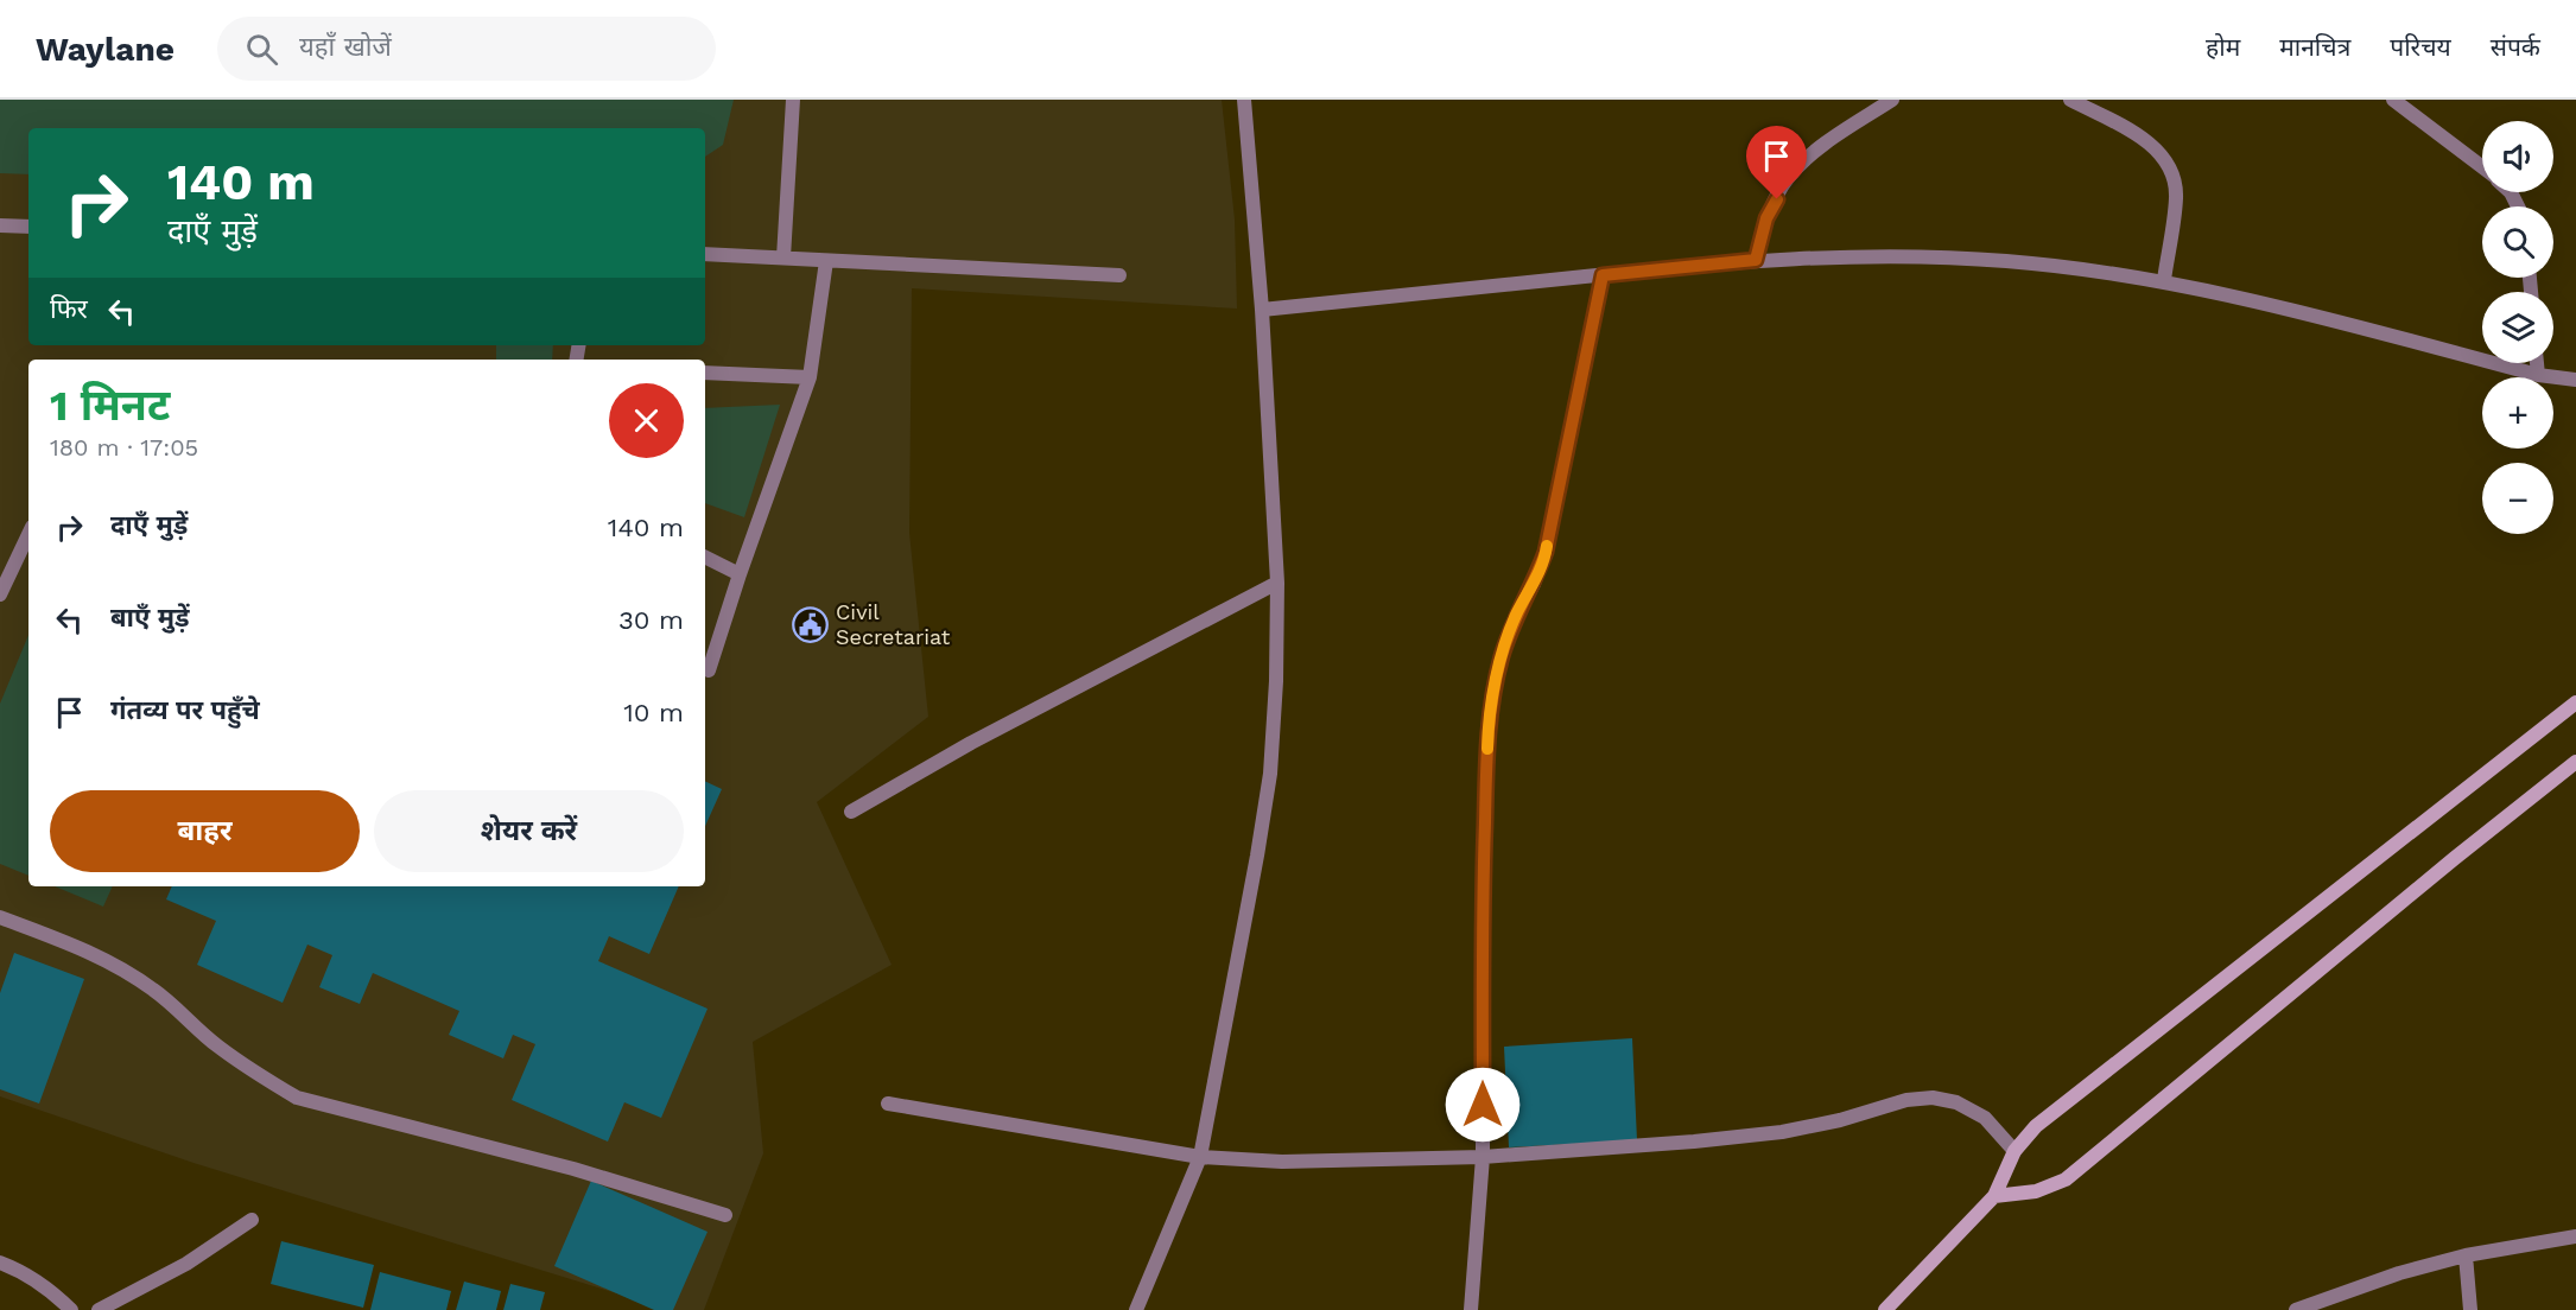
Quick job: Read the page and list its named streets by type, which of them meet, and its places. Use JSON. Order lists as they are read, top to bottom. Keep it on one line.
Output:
{"places":{"public building":["Civil Secretariat"]},"page":{"header":"Waylane","search":"यहाँ खोजें","nav":["होम","मानचित्र","परिचय","संपर्क"],"map_buttons":["+","−"],"turn":["140 m","दाएँ मुड़ें"],"then":"फिर","heading":["1 मिनट","180 m · 17:05"],"list":[{"name":"दाएँ मुड़ें","value":"140 m"},{"name":"बाएँ मुड़ें","value":"30 m"},{"name":"गंतव्य पर पहुँचे","value":"10 m"}],"buttons":["बाहर","शेयर करें"]}}
